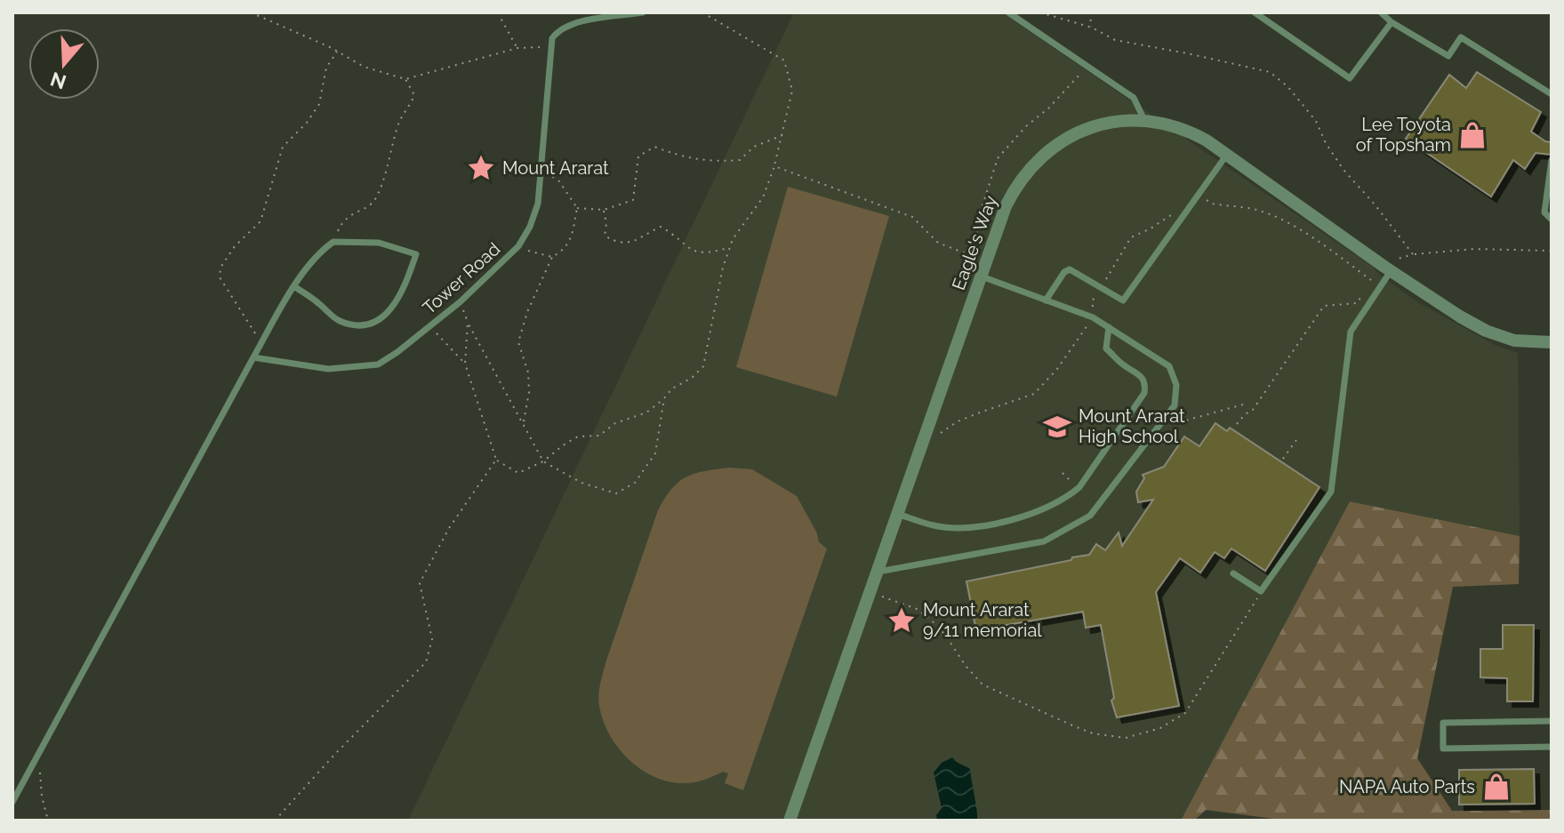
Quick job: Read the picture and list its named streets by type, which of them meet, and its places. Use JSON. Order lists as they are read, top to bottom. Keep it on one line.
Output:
{"streets":{"street":["Eagle's Way"],"lane":["Tower Road"]},"places":{"shop":["Lee Toyota of Topsham","NAPA Auto Parts"],"place":["Mount Ararat","Mount Ararat 9/11 memorial"],"school or university":["Mount Ararat High School"]},"north":"bottom"}
